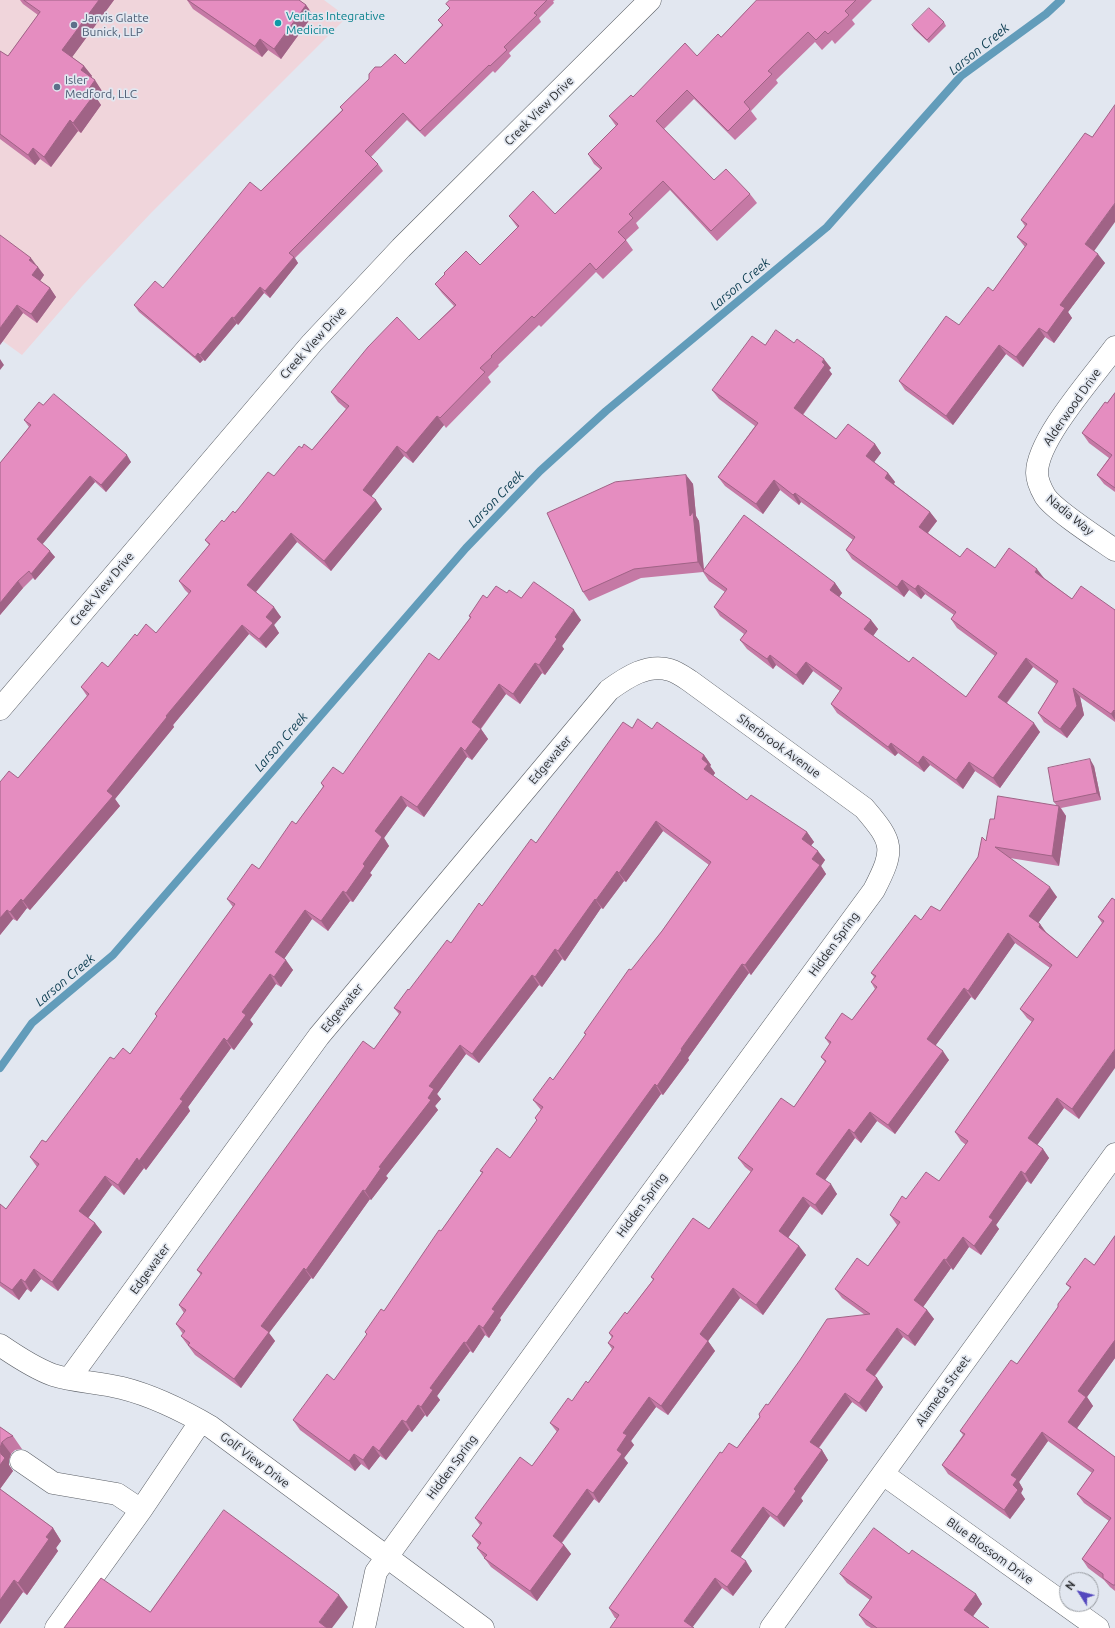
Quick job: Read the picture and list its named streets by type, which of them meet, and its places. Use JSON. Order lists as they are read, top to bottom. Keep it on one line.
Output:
{"streets":{"street":["Creek View Drive","Alderwood Drive","Nadia Way","Sherbrook Avenue","Edgewater","Hidden Spring","Alameda Street","Golf View Drive","Blue Blossom Drive"]},"crossings":[["Alderwood Drive","Nadia Way"],["Sherbrook Avenue","Edgewater"],["Sherbrook Avenue","Hidden Spring"],["Edgewater","Golf View Drive"],["Hidden Spring","Golf View Drive"],["Alameda Street","Blue Blossom Drive"]],"water":["Larson Creek"],"places":["Veritas Integrative Medicine","Jarvis Glatte Bunick, LLP","Isler Medford, LLC"],"north":"top left"}
